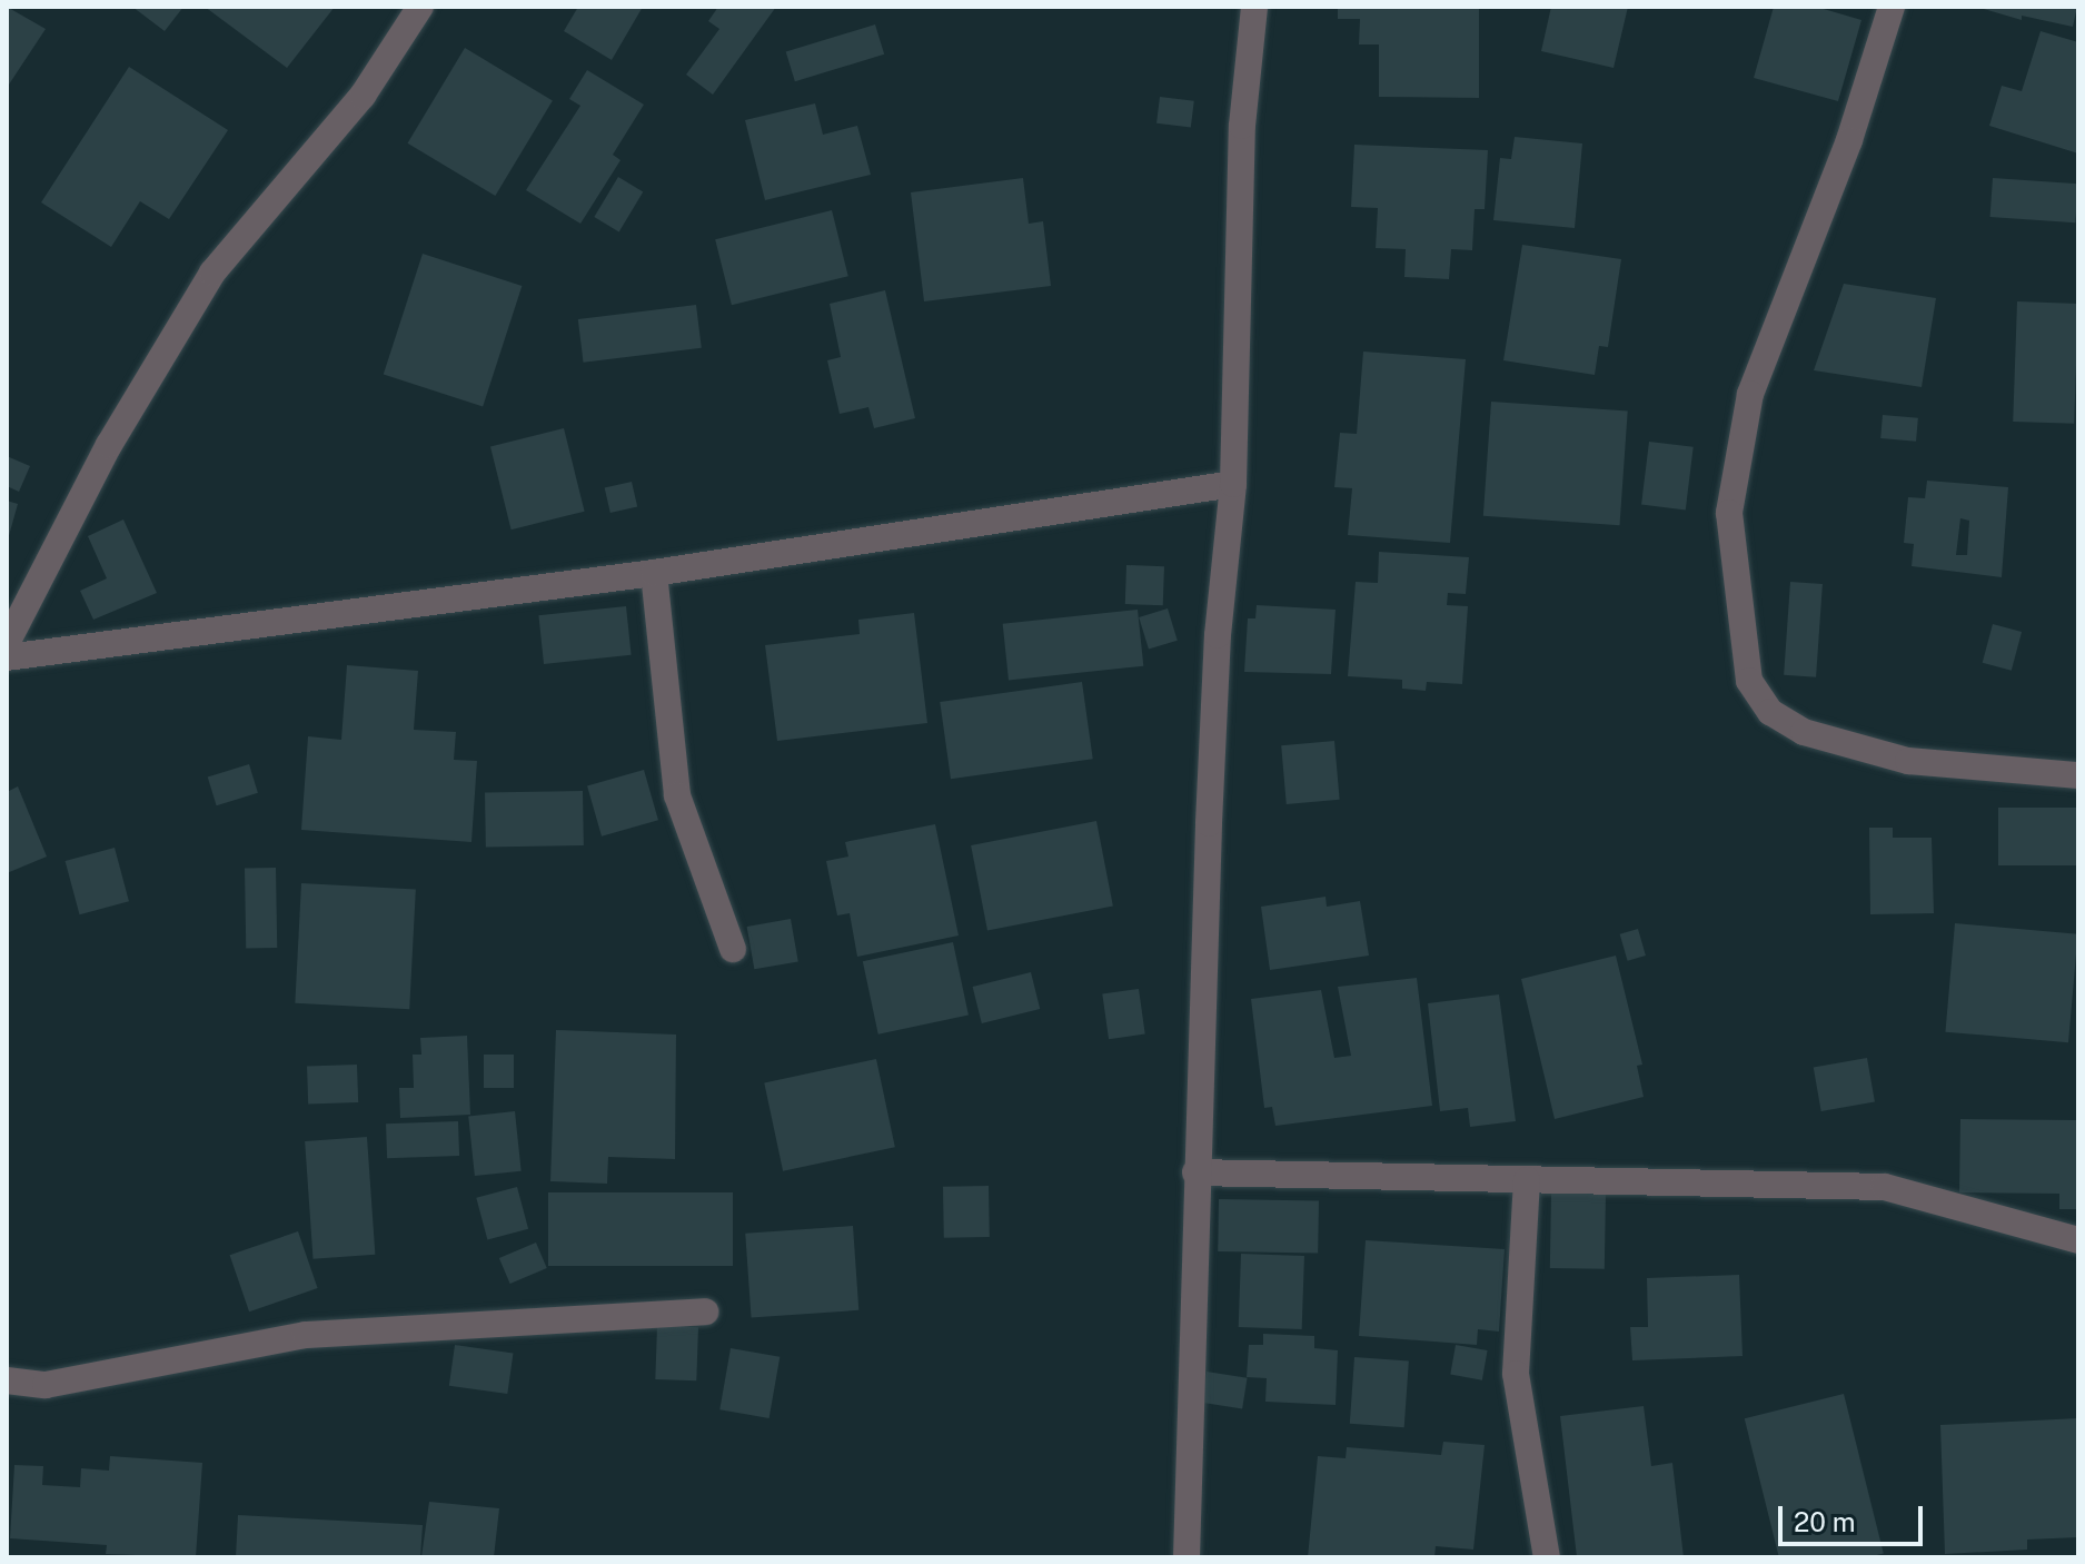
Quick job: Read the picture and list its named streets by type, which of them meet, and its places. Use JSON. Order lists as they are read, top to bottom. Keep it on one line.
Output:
{"scale_bar":"20 m"}
